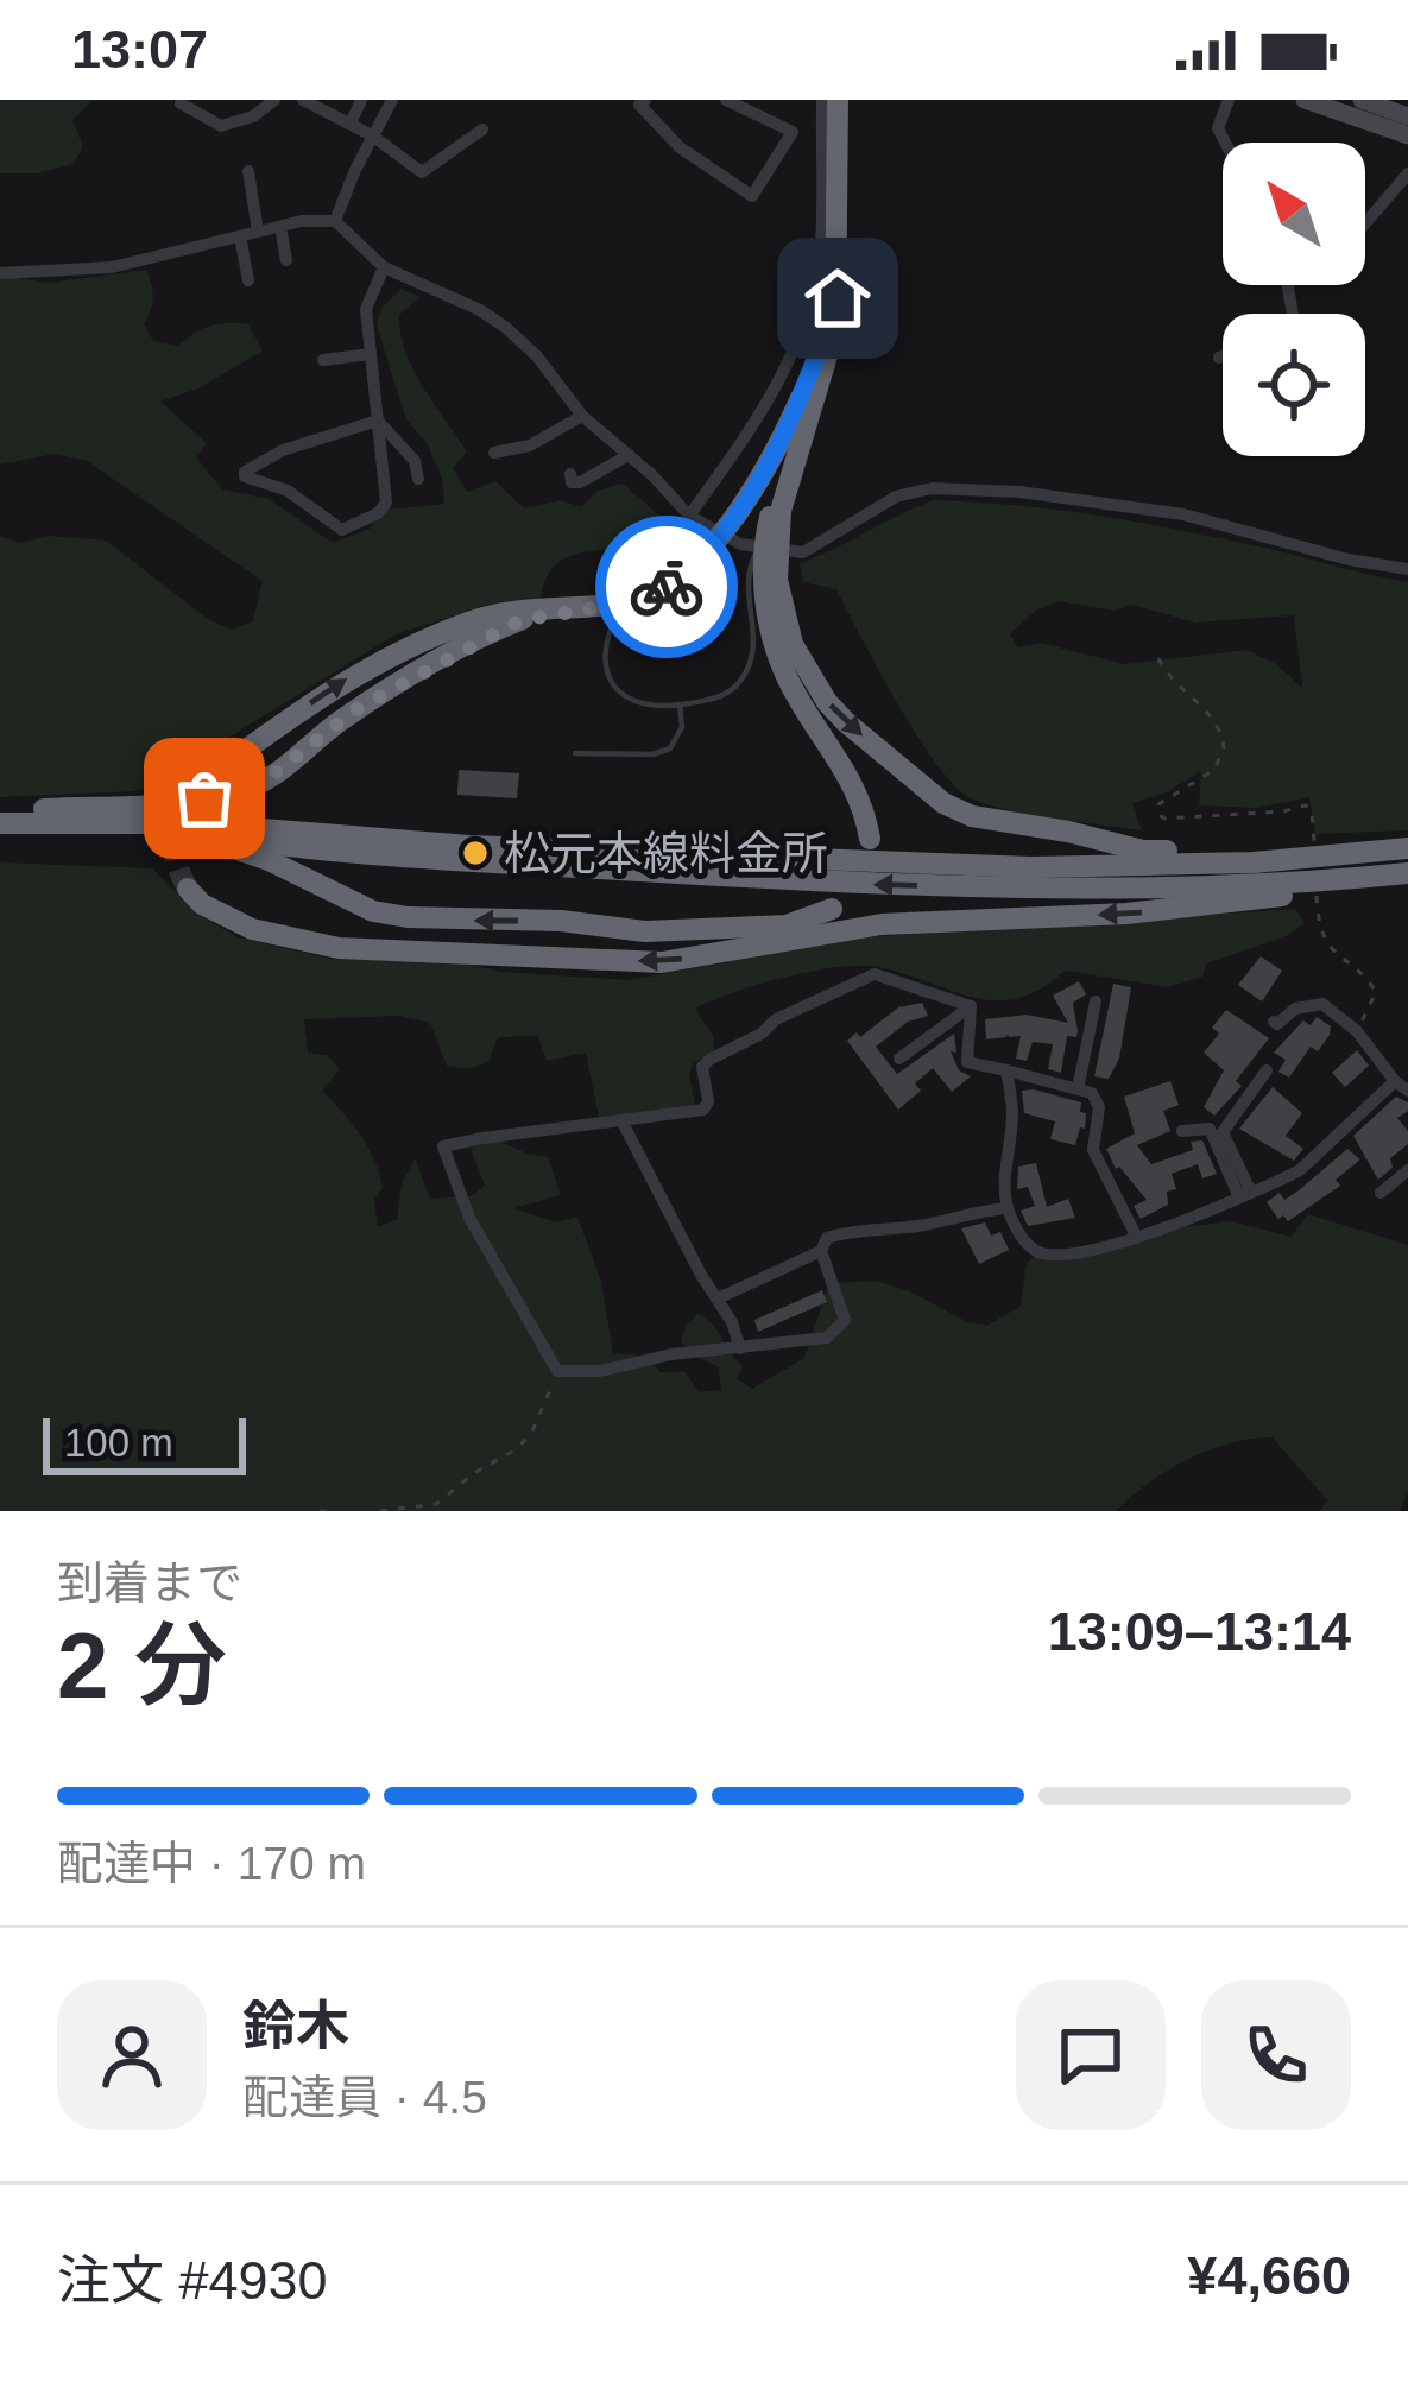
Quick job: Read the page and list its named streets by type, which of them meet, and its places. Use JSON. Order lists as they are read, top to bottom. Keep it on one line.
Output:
{"places":["松元本線料金所"],"scale_bar":"100 m","north":"top left","page":{"status":"13:07","scale":"100 m","heading":["2 分","到着まで","13:09–13:14"],"panel":["鈴木","配達員 · 4.5","注文 #4930","¥4,660"],"bar":"配達中 · 170 m"}}
